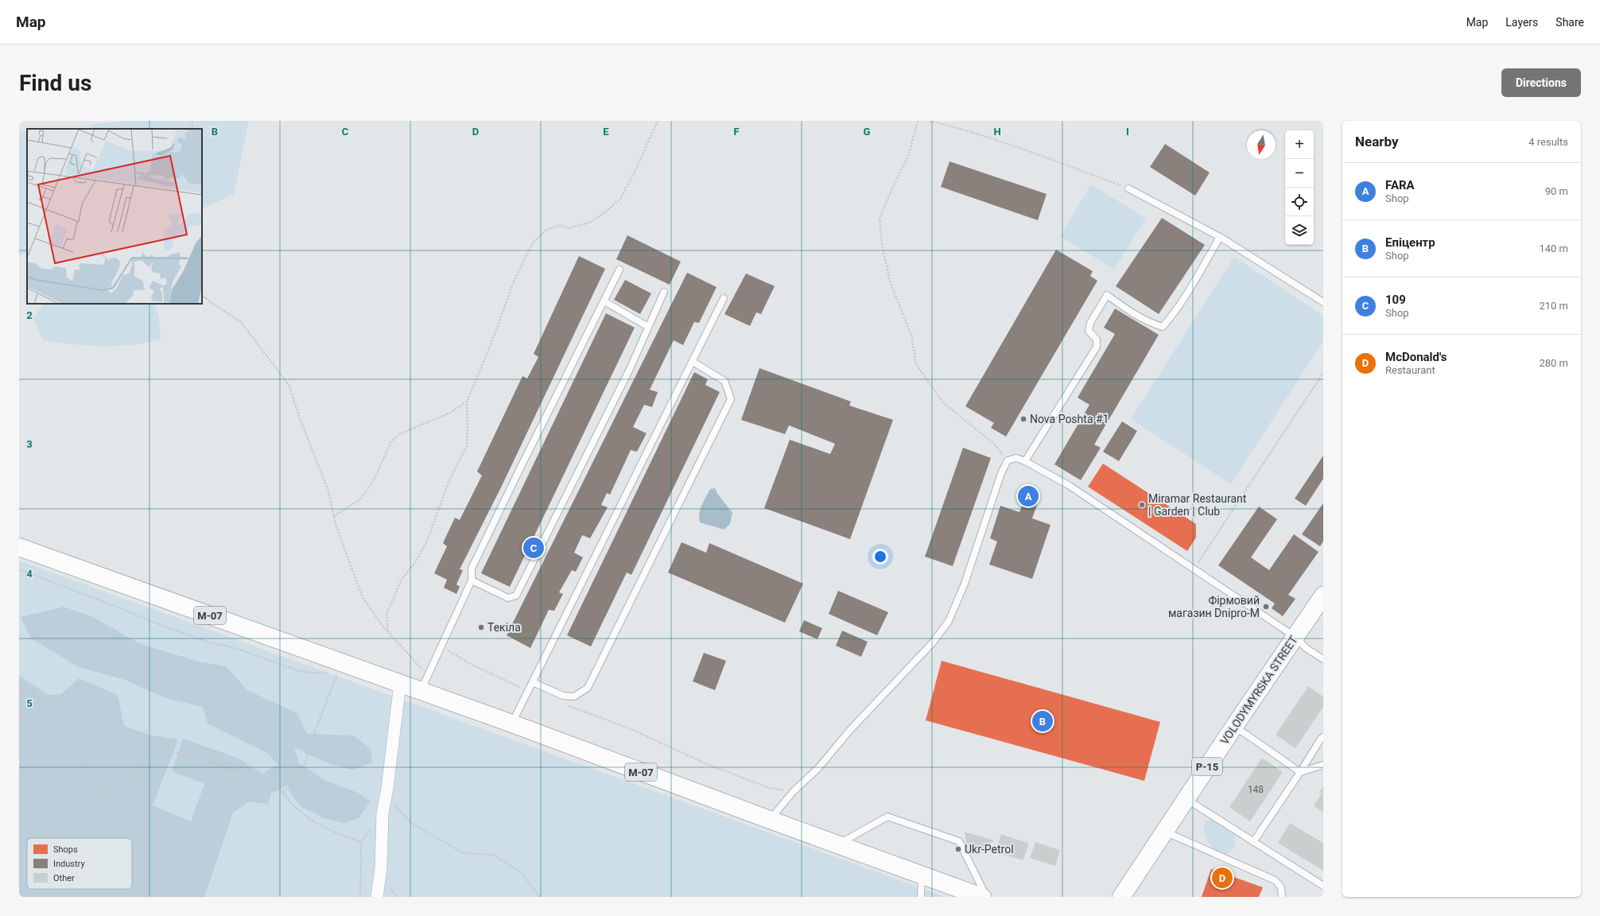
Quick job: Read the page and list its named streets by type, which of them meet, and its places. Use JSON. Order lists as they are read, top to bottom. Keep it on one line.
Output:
{"streets":{"main road":["М-07","VOLODYMYRSKA STREET","Р-15"]},"places":["Nova Poshta #1","Miramar Restaurant | Garden | Club","Фірмовий магазин Dnipro-M","Текіла","Ukr-Petrol"],"house_numbers":["148"],"legend":["Shops","Industry","Other"],"north":"bottom","page":{"header":"Map","nav":["Map","Layers","Share"],"buttons":"Directions","title":"Find us","heading":["Nearby","4 results"],"map_buttons":["+","−"],"list":[{"mark":"A","name":"FARA","note":"Shop","value":"90 m"},{"mark":"B","name":"Епіцентр","note":"Shop","value":"140 m"},{"mark":"C","name":"109","note":"Shop","value":"210 m"},{"mark":"D","name":"McDonald's","note":"Restaurant","value":"280 m"}],"pins":["A","C","B","D"]},"grid":{"columns":["B","C","D","E","F","G","H","I"],"rows":["2","3","4","5"]}}
